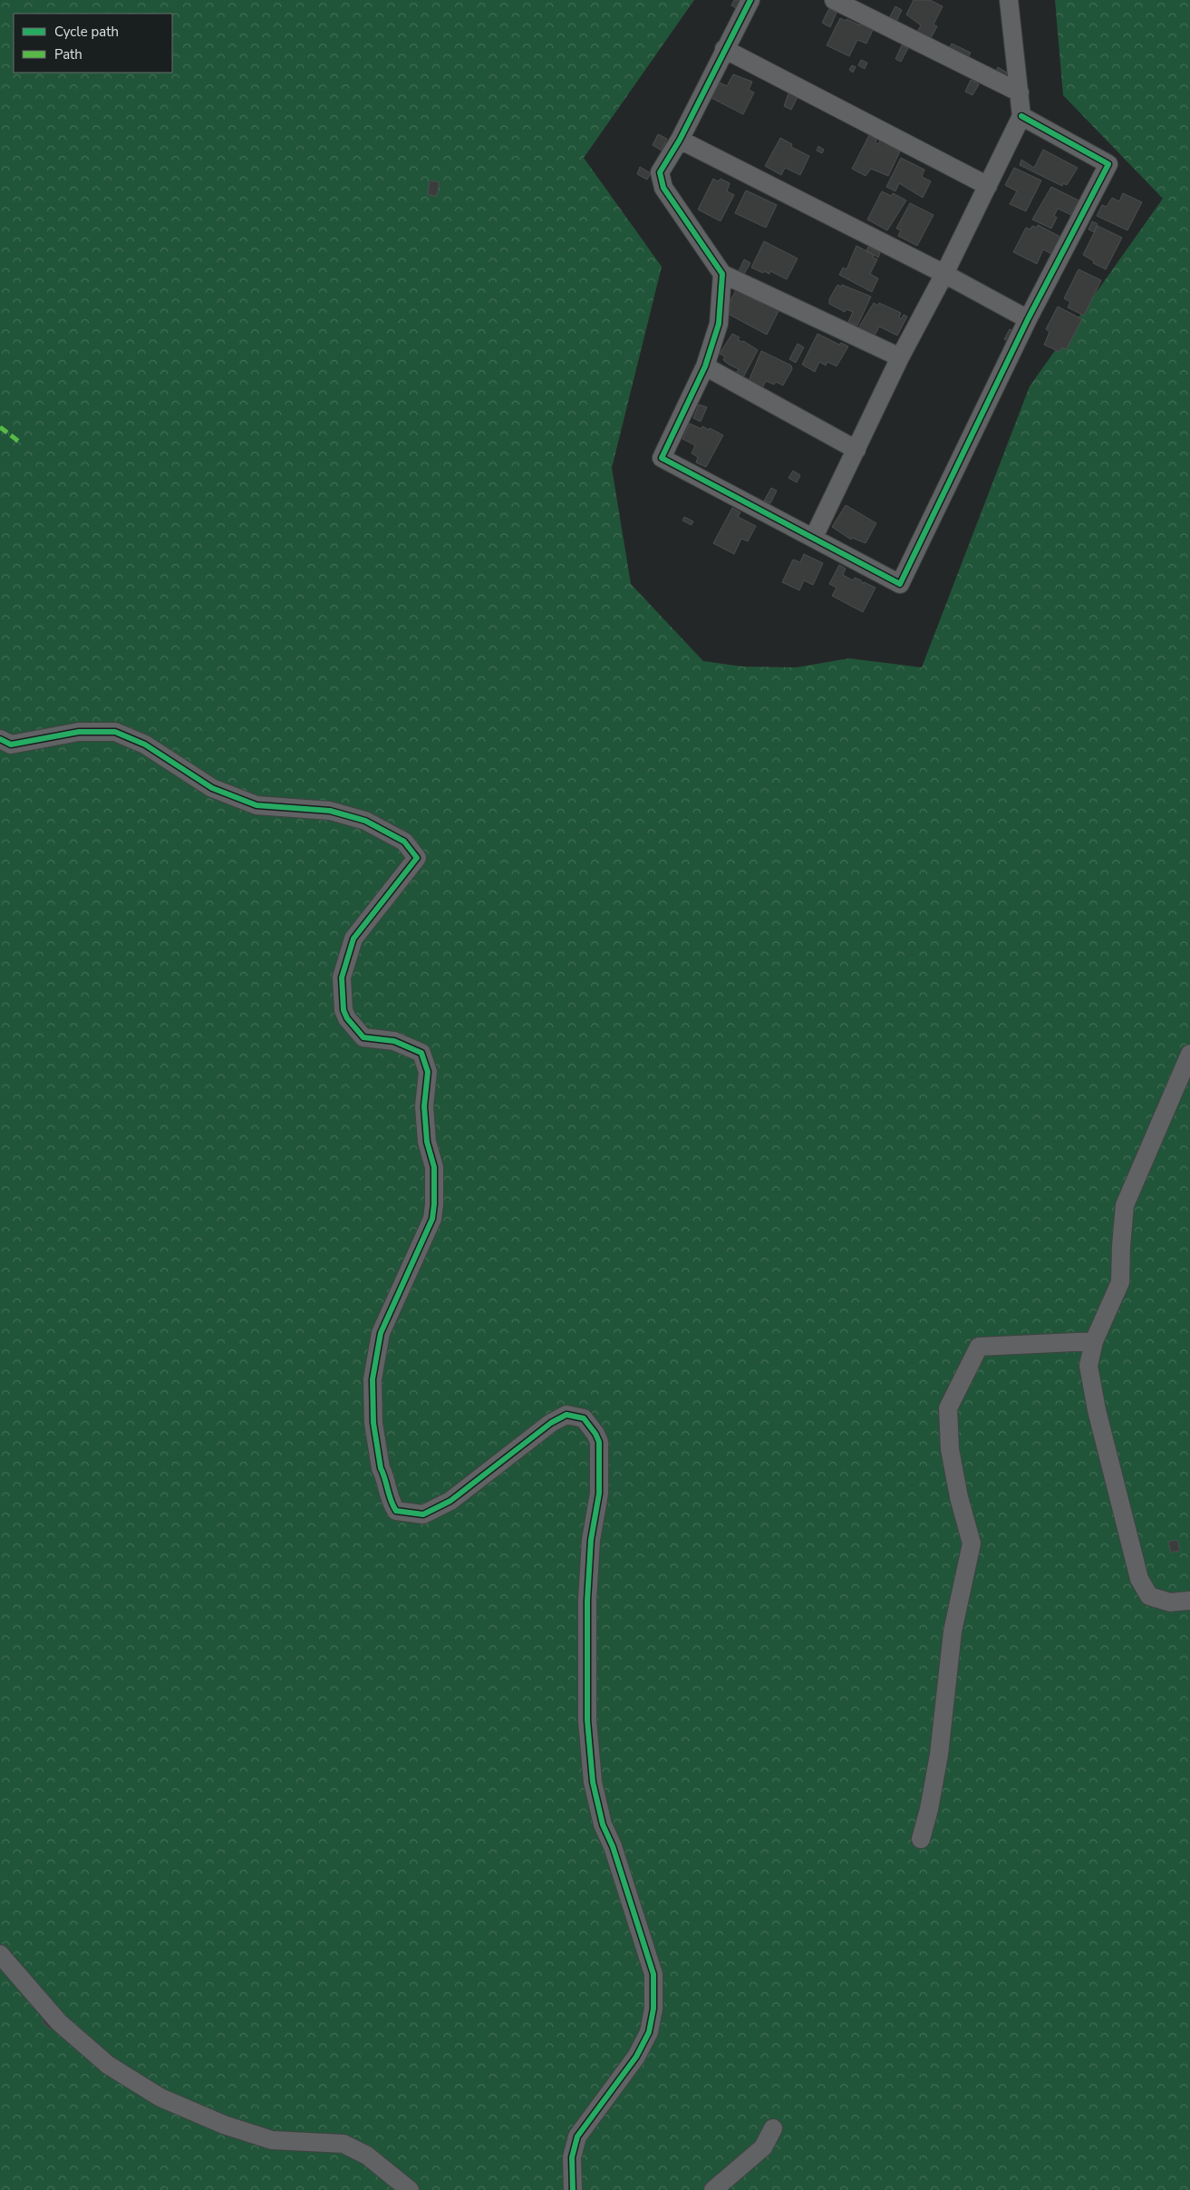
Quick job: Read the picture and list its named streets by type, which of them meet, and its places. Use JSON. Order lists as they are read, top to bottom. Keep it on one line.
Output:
{"legend":["Cycle path","Path"]}
